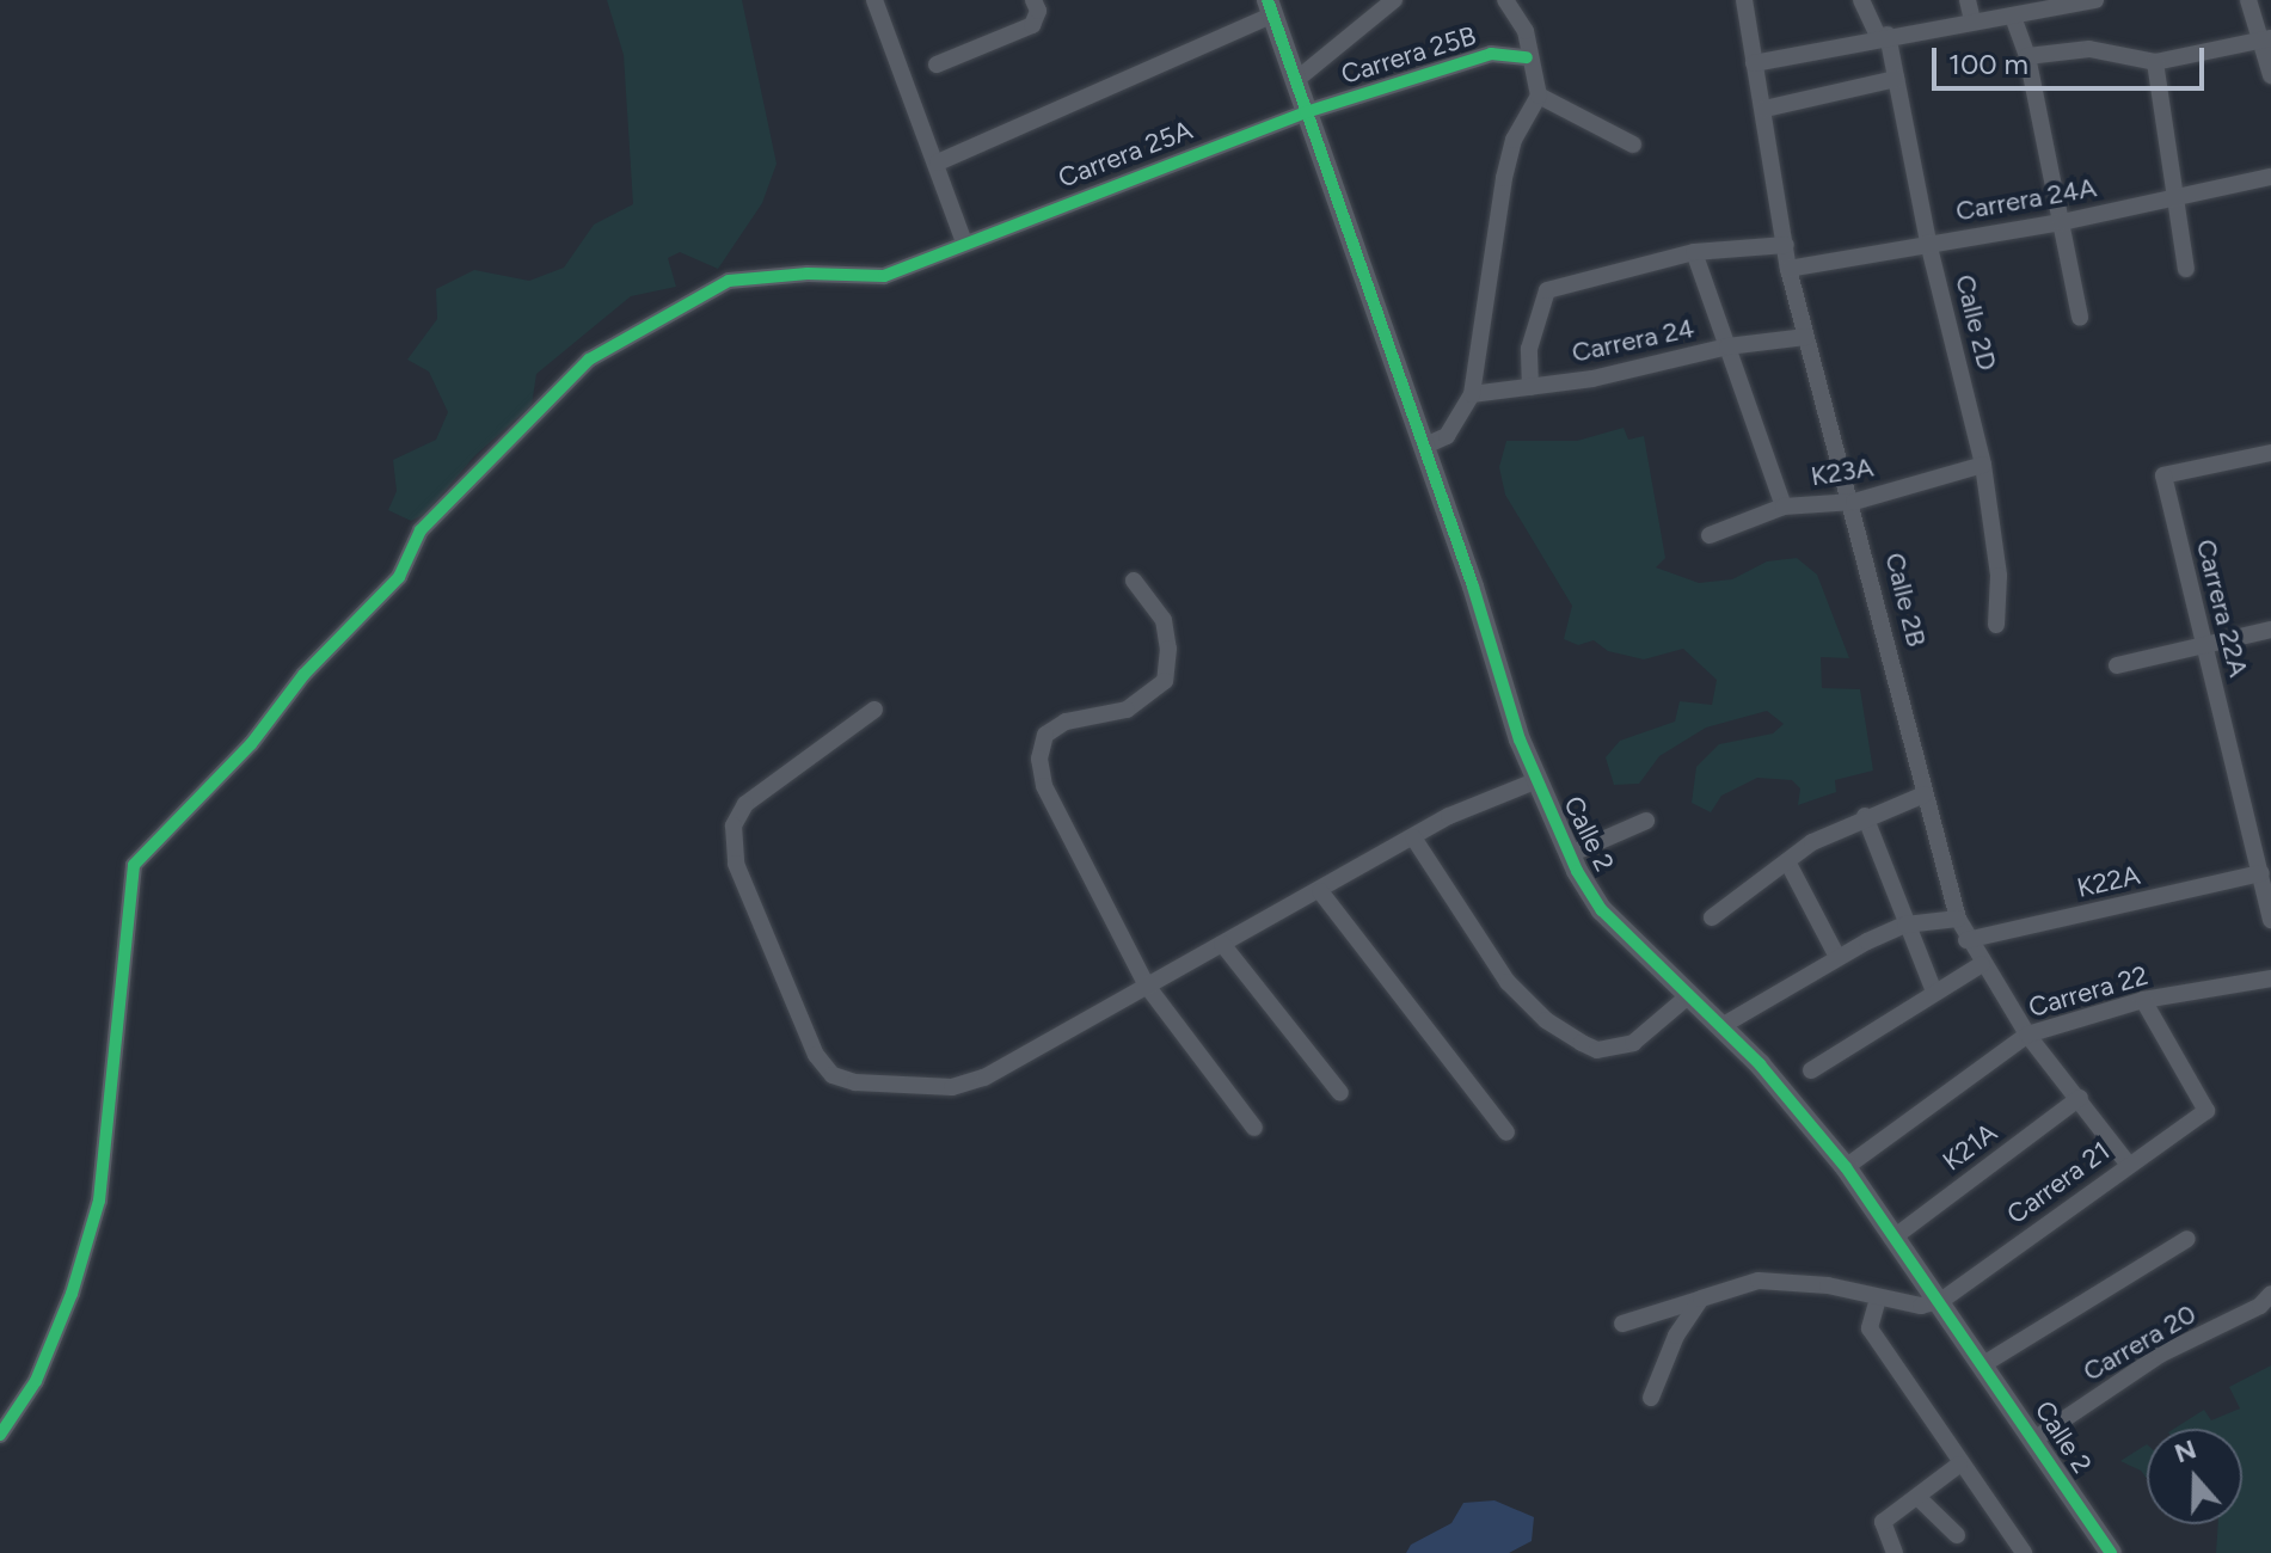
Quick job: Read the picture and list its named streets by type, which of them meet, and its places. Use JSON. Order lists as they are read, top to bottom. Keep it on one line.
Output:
{"streets":{"street":["Carrera 25B","Carrera 25A","Carrera 24A","Calle 2D","Carrera 24","K23A","Calle 2B","Carrera 22A","Calle 2","K22A","Carrera 22","K21A","Carrera 21","Carrera 20"]},"crossings":[["Carrera 25B","Carrera 25A"],["Carrera 25B","Calle 2"],["Carrera 25A","Calle 2"],["Carrera 24A","Calle 2D"],["Carrera 24A","Calle 2B"],["Calle 2D","K23A"],["Carrera 24","Calle 2B"],["K23A","Calle 2B"],["Calle 2B","K22A"],["Calle 2B","Carrera 22"],["Calle 2B","K21A"],["Calle 2B","Carrera 21"],["Carrera 22A","K22A"],["Calle 2","Carrera 22"],["Calle 2","K21A"],["Calle 2","Carrera 21"],["Calle 2","Carrera 20"],["Carrera 22","Carrera 21"]],"scale_bar":"100 m","north":"top"}
